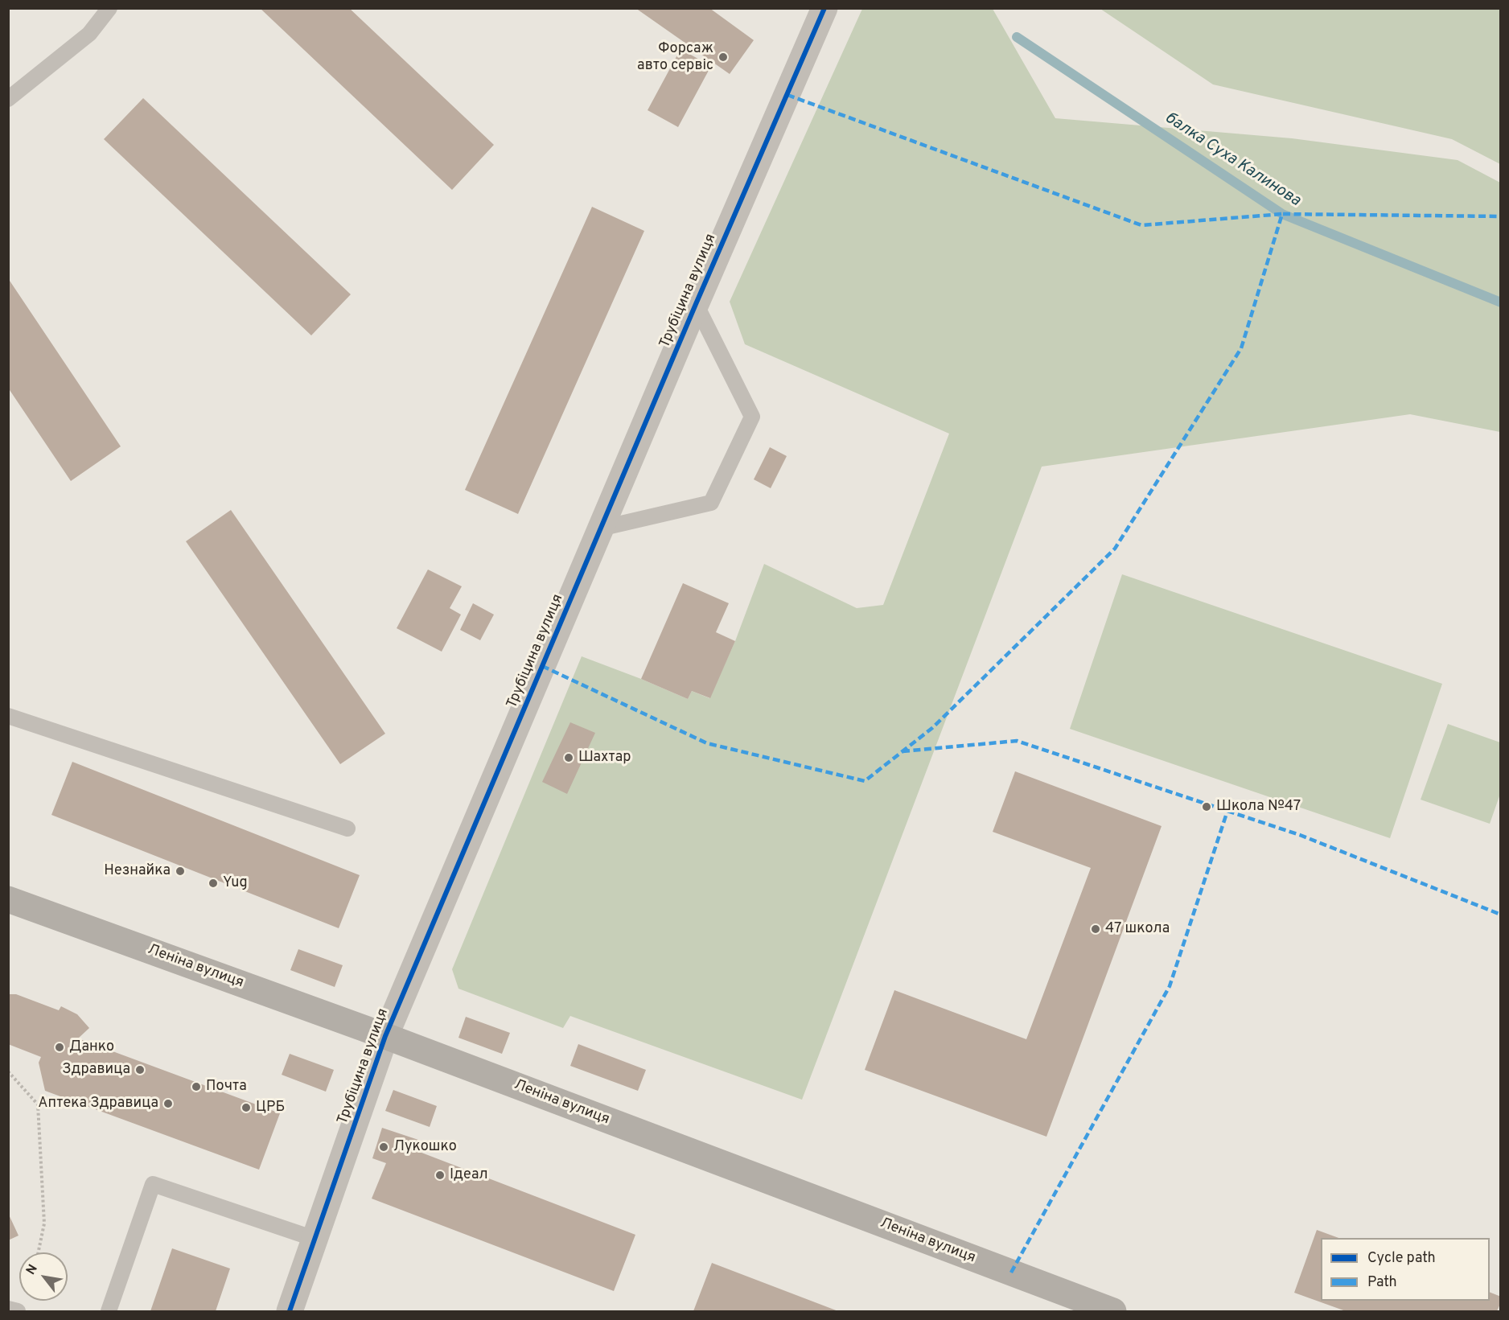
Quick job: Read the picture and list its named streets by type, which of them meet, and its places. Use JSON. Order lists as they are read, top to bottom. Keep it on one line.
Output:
{"streets":{"main road":["Леніна вулиця"],"street":["Трубіцина вулиця"]},"crossings":[["Трубіцина вулиця","Леніна вулиця"]],"water":["балка Суха Калинова"],"places":["Форсаж авто сервіс","Шахтар","Школа №47","Незнайка","Yug","47 школа","Данко","Здравица","Почта","Аптека Здравица","ЦРБ","Лукошко","Ідеал"],"legend":["Cycle path","Path"],"north":"top left"}
